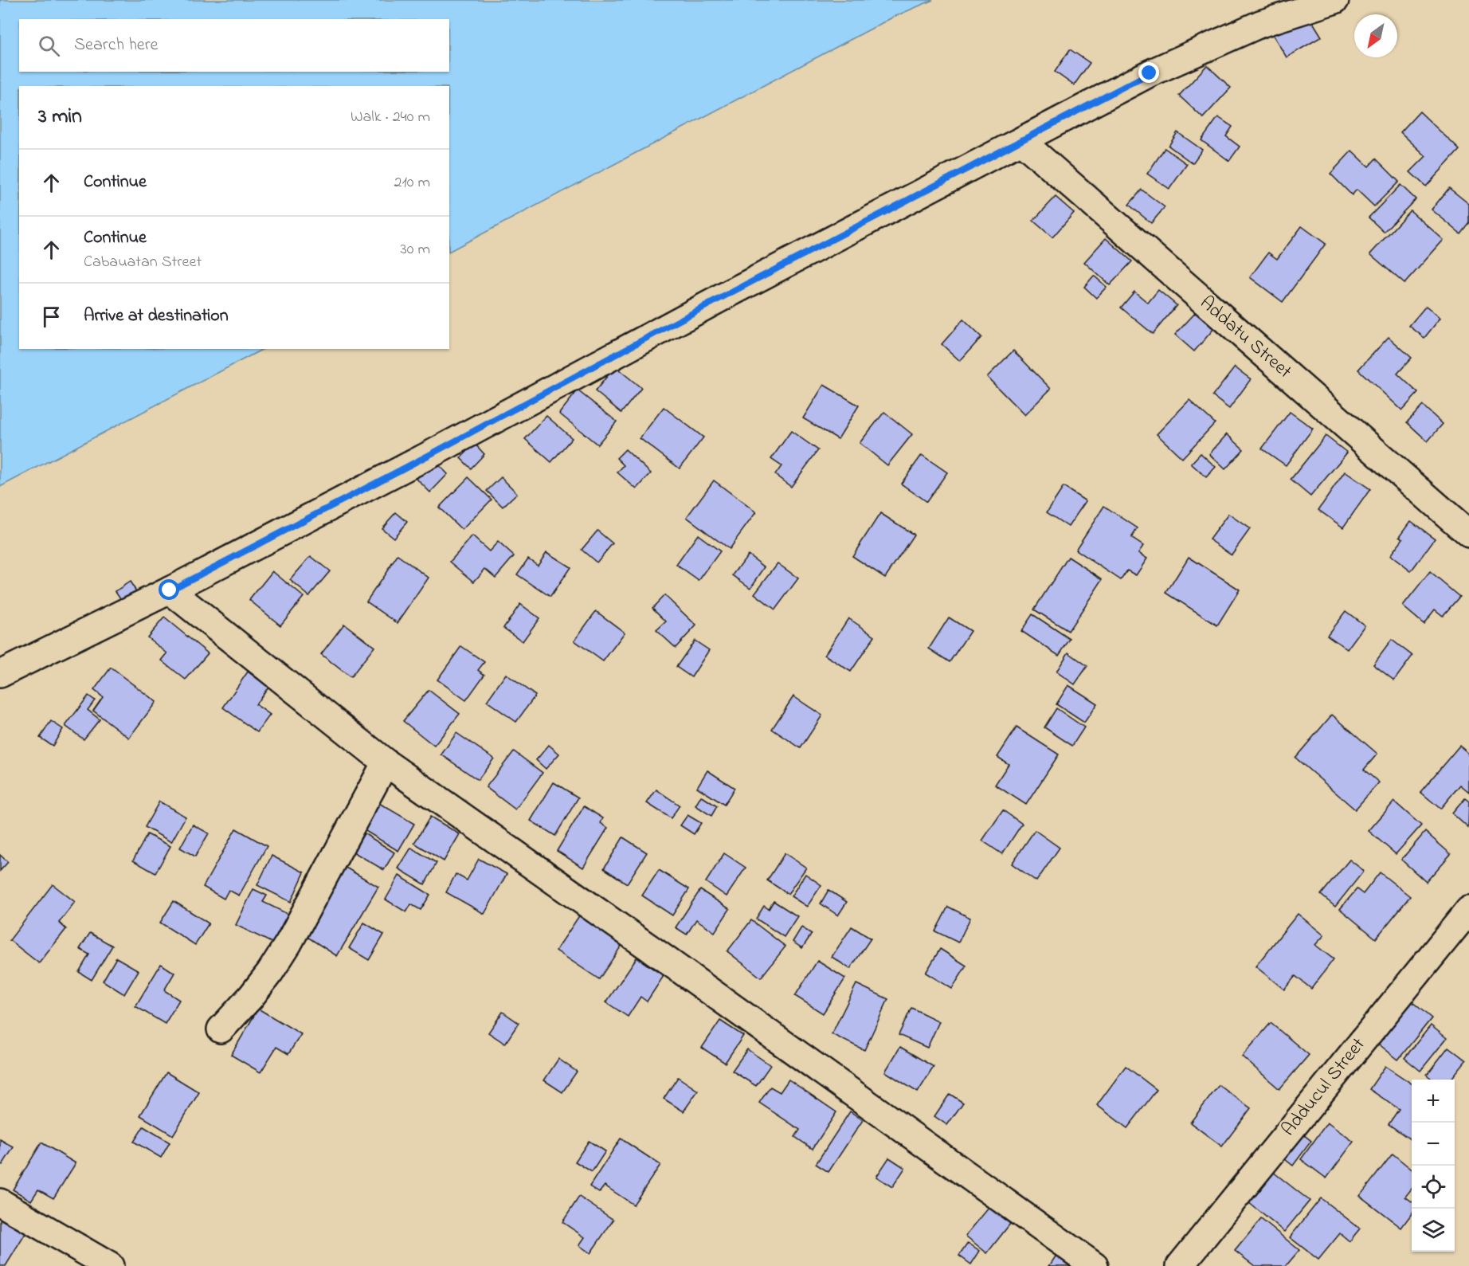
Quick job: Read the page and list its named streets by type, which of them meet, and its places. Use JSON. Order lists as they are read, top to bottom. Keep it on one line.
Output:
{"streets":{"street":["Addatu Street","Adducul Street"]},"north":"bottom left","page":{"search":"Search here","heading":["3 min","Walk · 240 m"],"list":[["Continue","210 m"],["Continue","Cabauatan Street","30 m"],"Arrive at destination"],"map_buttons":["+","−"]}}
